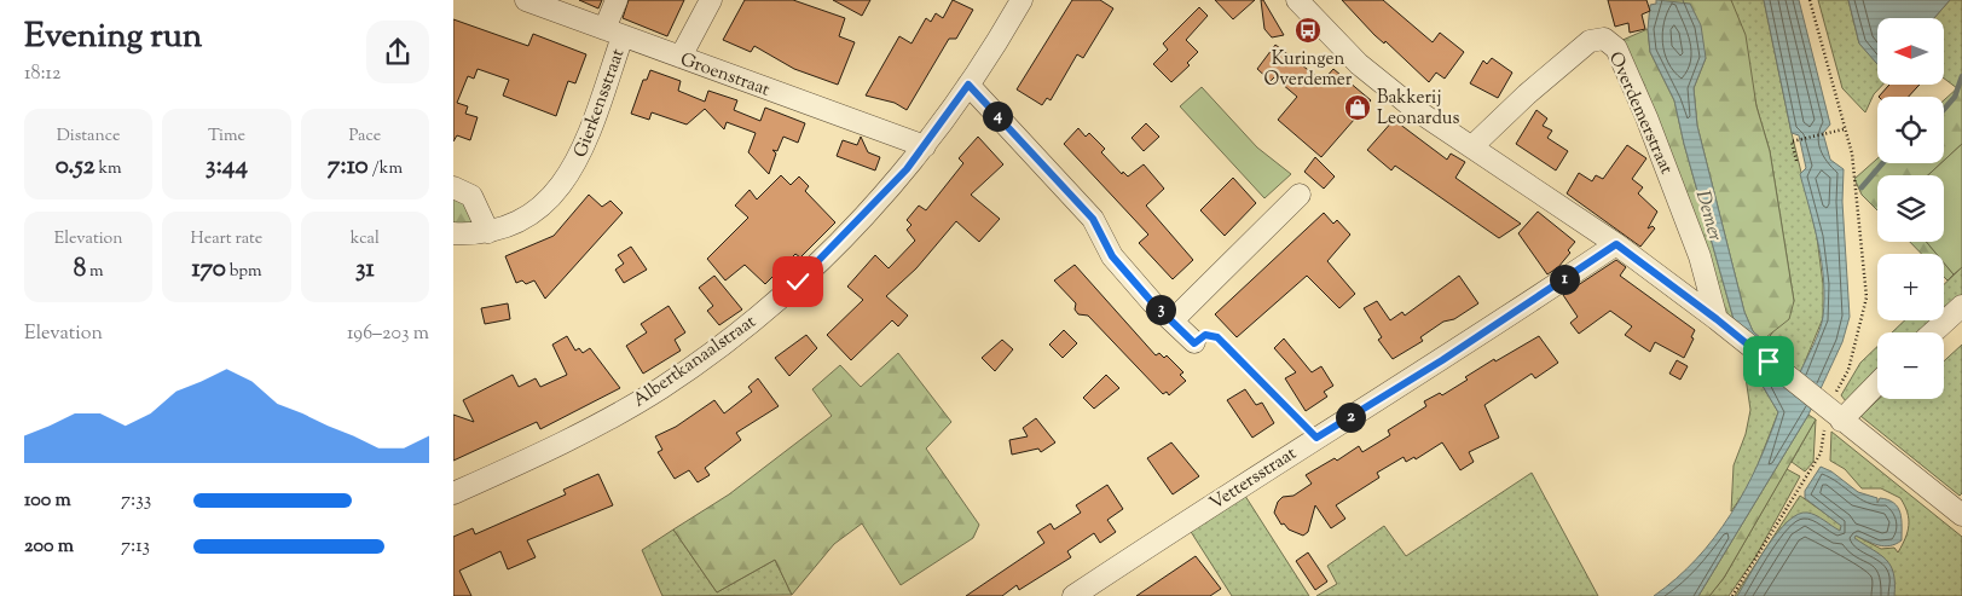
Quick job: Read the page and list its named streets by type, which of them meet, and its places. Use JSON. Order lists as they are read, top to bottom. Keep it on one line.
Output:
{"streets":{"street":["Groenstraat","Gierkensstraat","Overdemerstraat","Albertkanaalstraat","Vettersstraat"]},"crossings":[["Groenstraat","Gierkensstraat"],["Groenstraat","Albertkanaalstraat"]],"water":["Demer"],"places":{"bus stop":["Kuringen Overdemer"],"shop":["Bakkerij Leonardus"]},"north":"left","page":{"heading":["Evening run","18:12"],"map_buttons":["+","−"],"pins":["4","1","3","2"],"stats":[["Distance","0.52 km"],["Time","3:44"],["Pace","7:10 /km"],["Elevation","8 m"],["Heart rate","170 bpm"],["kcal","31"]],"chart":["Elevation","196–203 m"],"list":[{"name":"100 m","note":"7:33"},{"name":"200 m","note":"7:13"}]}}
